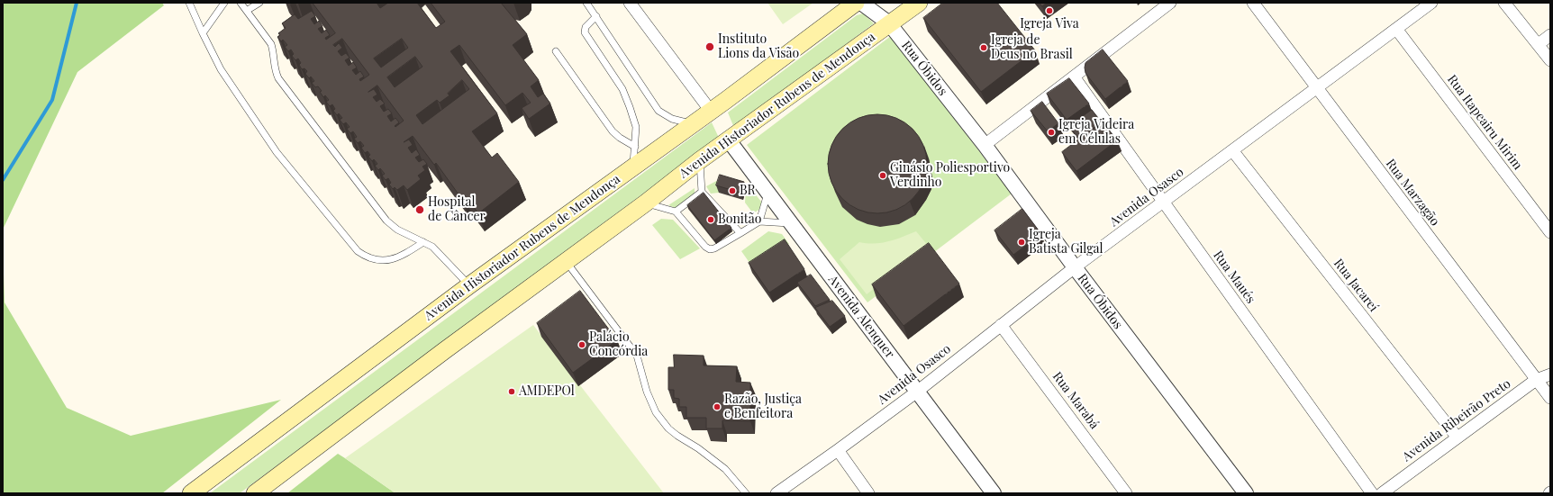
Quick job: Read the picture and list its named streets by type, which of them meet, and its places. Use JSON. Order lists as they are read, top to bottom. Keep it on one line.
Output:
{"streets":{"main road":["Avenida Historiador Rubens de Mendonça"],"street":["Rua Óbidos","Rua Itapeairu Mirim","Rua Marzagão","Avenida Osasco","Rua Maués","Rua Jacareí","Avenida Alenquer","Rua Marabá","Avenida Ribeirão Preto"]},"crossings":[["Rua Óbidos","Avenida Historiador Rubens de Mendonça"],["Rua Óbidos","Avenida Osasco"],["Avenida Historiador Rubens de Mendonça","Avenida Alenquer"],["Rua Itapeairu Mirim","Avenida Osasco"],["Rua Marzagão","Avenida Osasco"],["Rua Marzagão","Avenida Ribeirão Preto"],["Avenida Osasco","Rua Maués"],["Avenida Osasco","Rua Jacareí"],["Avenida Osasco","Avenida Alenquer"],["Avenida Osasco","Rua Marabá"],["Rua Jacareí","Avenida Ribeirão Preto"]],"places":["Igreja Viva","Instituto Lions da Visão","Igreja de Deus no Brasil","Igreja Videira em Células","Ginásio Poliesportivo Verdinho","BR","Hospital de Câncer","Bonitão","Igreja Batista Gilgal","Palácio Concórdia","AMDEPOl","Razão, Justiça e Benfeitora"]}
